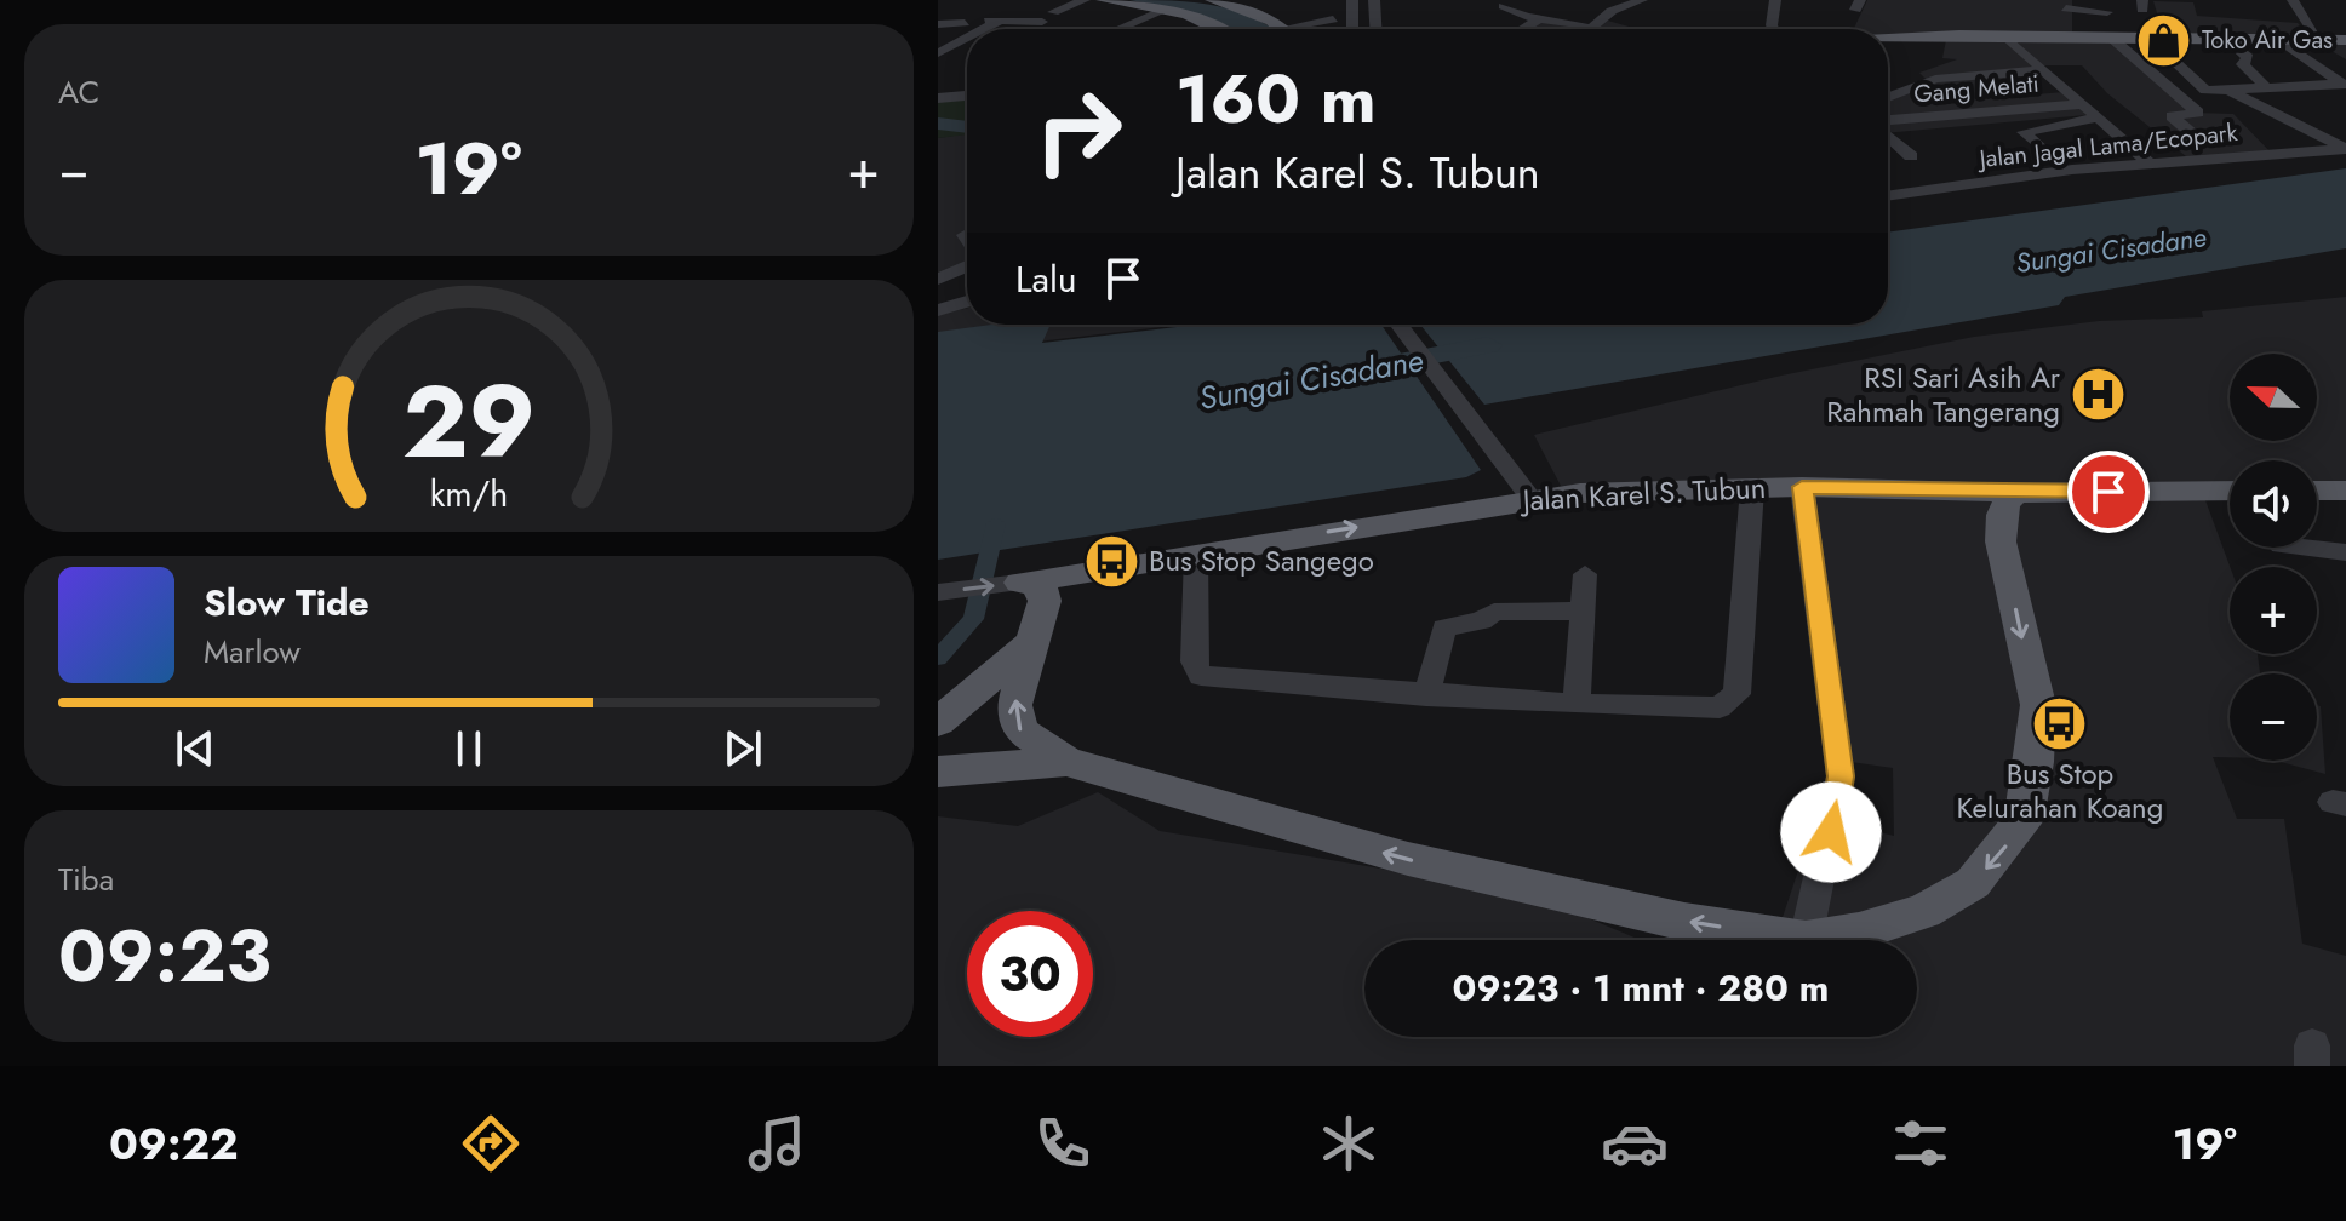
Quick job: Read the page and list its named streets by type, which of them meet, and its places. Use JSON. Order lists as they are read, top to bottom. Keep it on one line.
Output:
{"streets":{"main road":["Jalan Karel S. Tubun"],"street":["Gang Melati","Jalan Jagal Lama/Ecopark"]},"water":["Sungai Cisadane"],"places":{"shop":["Toko Air Gas"],"hospital":["RSI Sari Asih Ar Rahmah Tangerang"],"bus stop":["Bus Stop Sangego","Bus Stop Kelurahan Koang"]},"north":"left","page":{"tile":["AC",["Tiba","09:23"]],"turn":["160 m","Jalan Karel S. Tubun"],"heat":["−","19°","+"],"then":"Lalu","map_buttons":["+","−"],"song":["Slow Tide","Marlow"],"limit":"30","trip":"09:23 · 1 mnt · 280 m","tabs":["09:22","19°"],"gauge":["29","km/h"]}}
